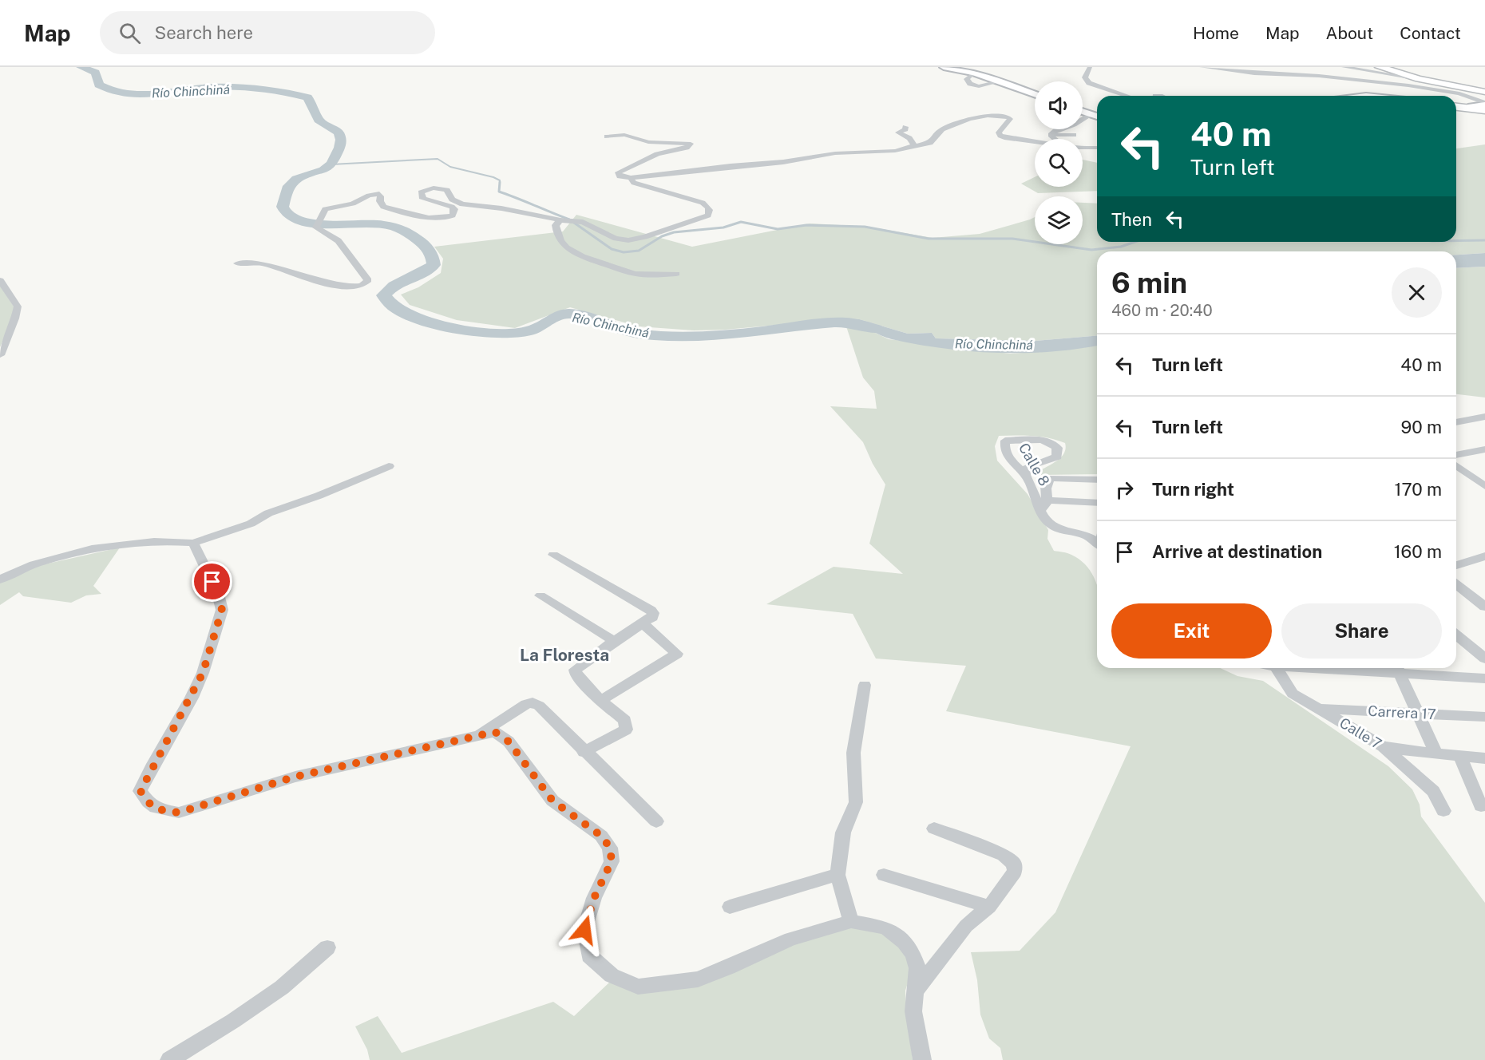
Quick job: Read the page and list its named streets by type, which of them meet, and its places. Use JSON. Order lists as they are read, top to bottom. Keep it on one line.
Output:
{"streets":{"street":["Calle 8","Carrera 17","Calle 7"]},"crossings":[["Carrera 17","Calle 7"]],"districts":["La Floresta"],"water":["Río Chinchiná"],"page":{"header":"Map","search":"Search here","nav":["Home","Map","About","Contact"],"turn":["40 m","Turn left"],"then":"Then","heading":["6 min","460 m · 20:40"],"list":[{"name":"Turn left","value":"40 m"},{"name":"Turn left","value":"90 m"},{"name":"Turn right","value":"170 m"},{"name":"Arrive at destination","value":"160 m"}],"buttons":["Exit","Share"]}}
